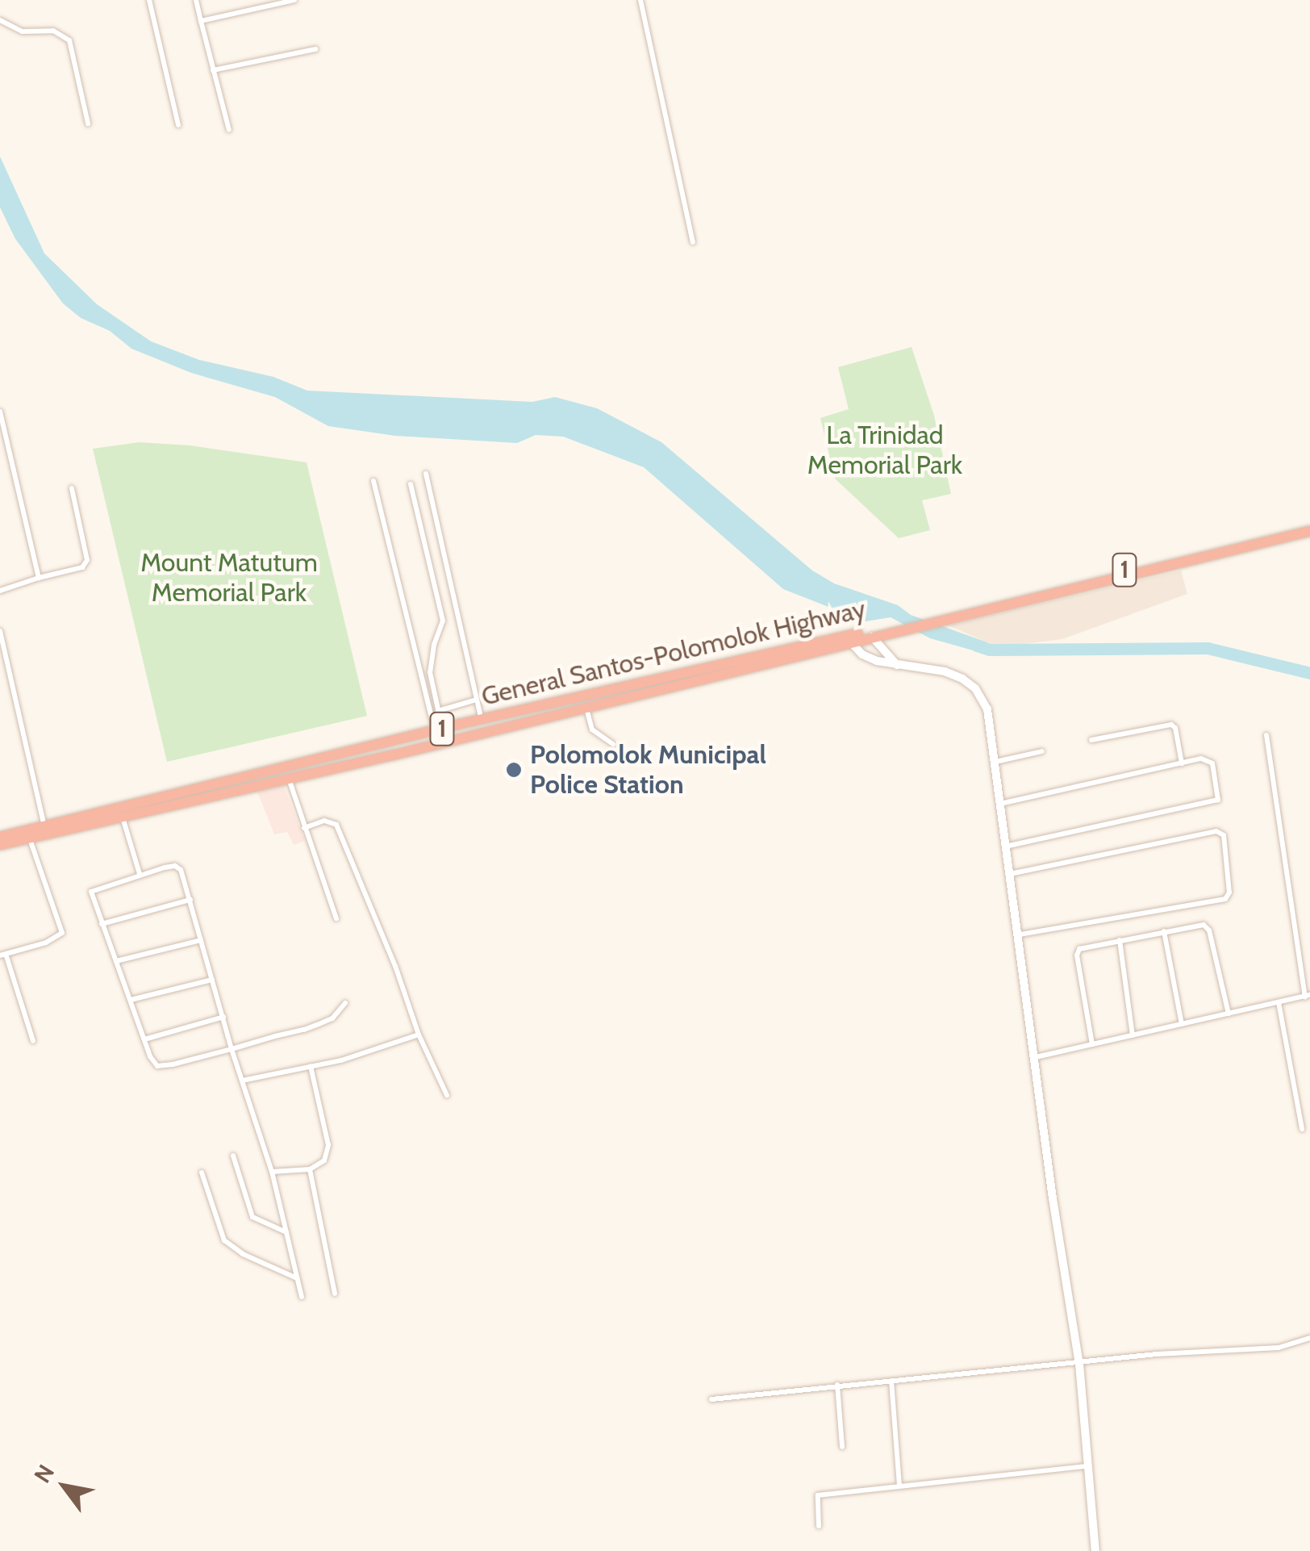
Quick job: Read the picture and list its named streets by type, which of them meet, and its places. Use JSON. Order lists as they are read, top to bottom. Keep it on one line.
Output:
{"streets":{"highway":["1","General Santos-Polomolok Highway"]},"crossings":[["1","General Santos-Polomolok Highway"]],"parks":["La Trinidad Memorial Park","Mount Matutum Memorial Park"],"places":["Polomolok Municipal Police Station"],"north":"top left"}
